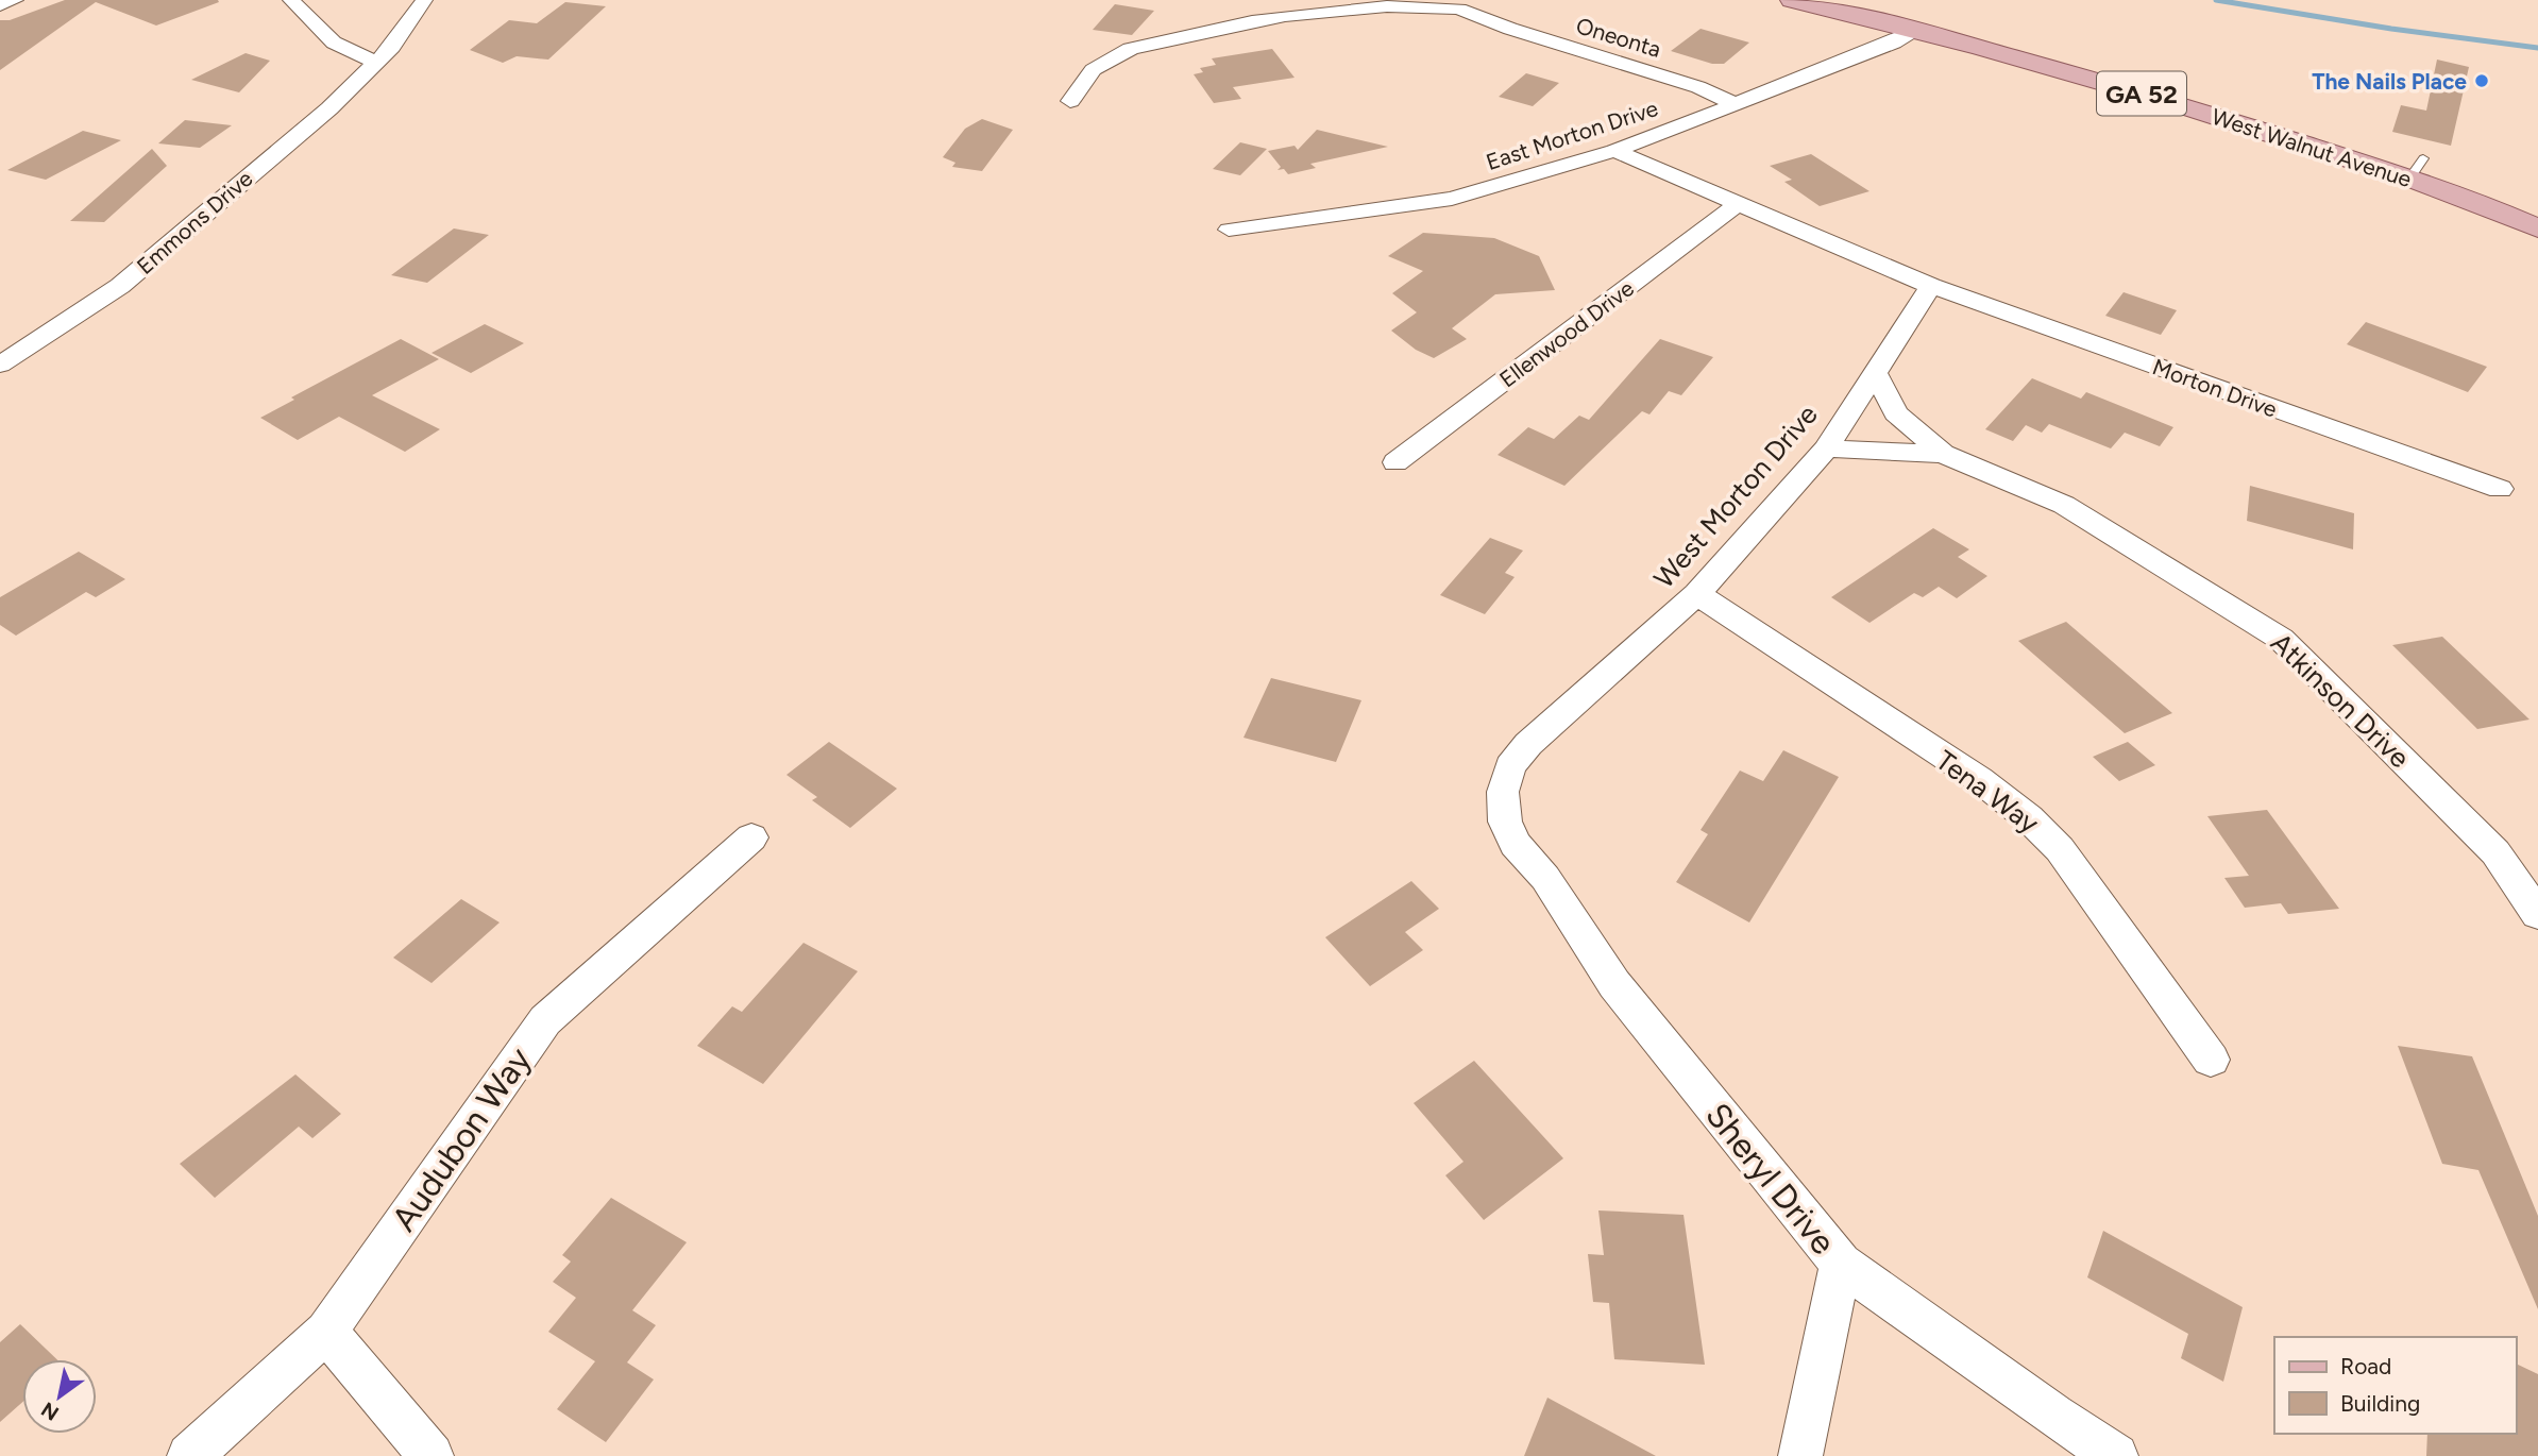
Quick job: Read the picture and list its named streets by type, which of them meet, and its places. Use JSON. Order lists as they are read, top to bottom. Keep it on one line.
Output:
{"streets":{"main road":["GA 52","West Walnut Avenue"],"street":["Oneonta","East Morton Drive","Emmons Drive","Ellenwood Drive","Morton Drive","West Morton Drive","Atkinson Drive","Tena Way","Audubon Way","Sheryl Drive"]},"crossings":[["Oneonta","East Morton Drive"],["East Morton Drive","West Walnut Avenue"],["Morton Drive","West Morton Drive"],["West Morton Drive","Atkinson Drive"],["West Morton Drive","Tena Way"],["West Morton Drive","Sheryl Drive"]],"places":["The Nails Place"],"legend":["Road","Building"],"north":"bottom left"}
